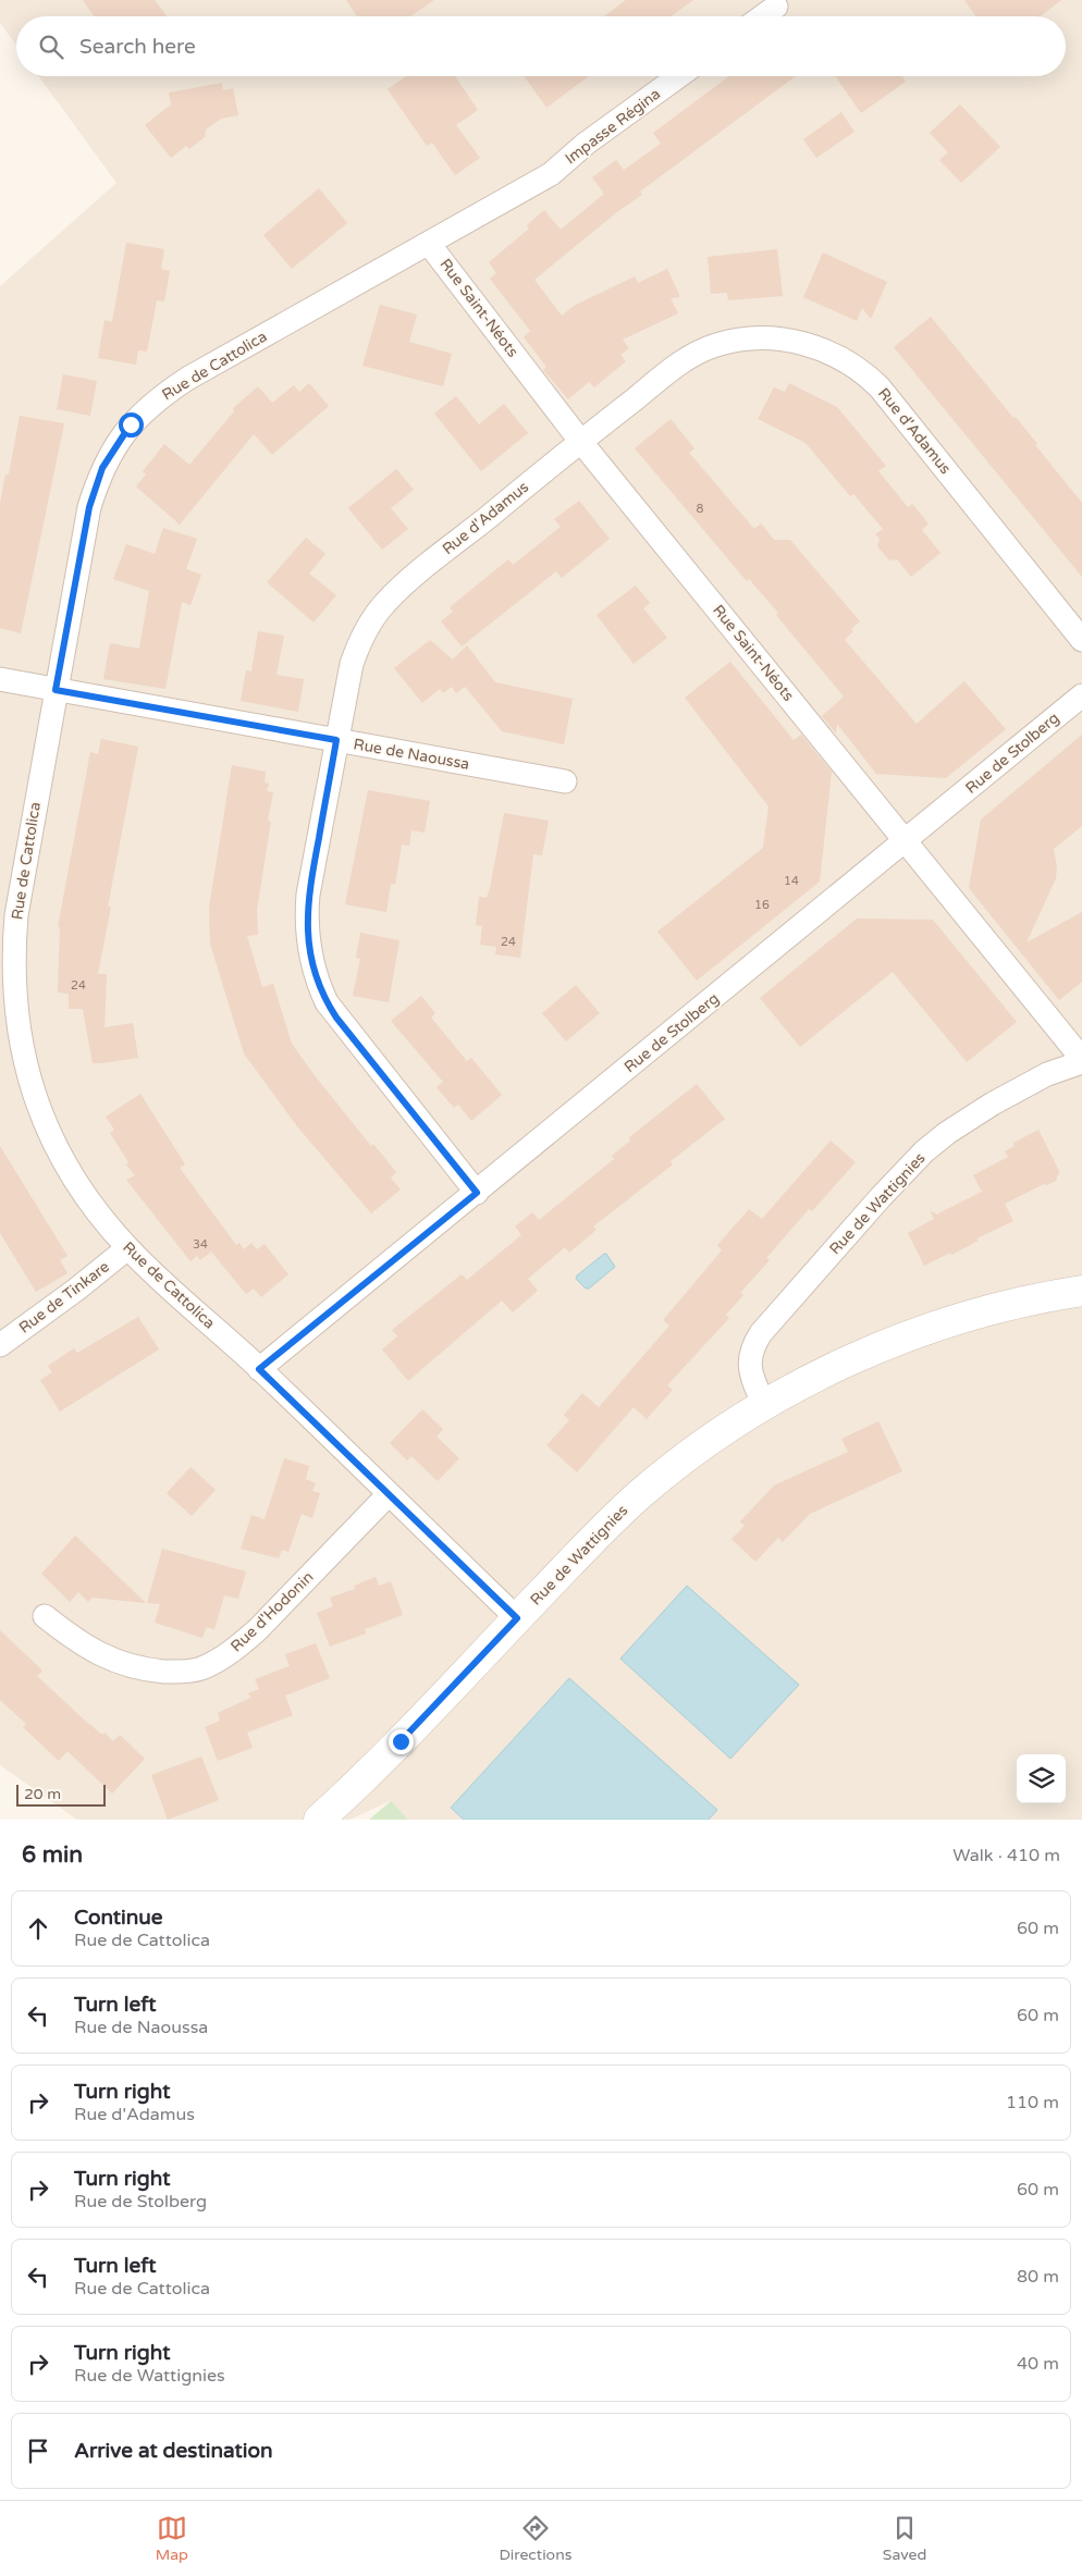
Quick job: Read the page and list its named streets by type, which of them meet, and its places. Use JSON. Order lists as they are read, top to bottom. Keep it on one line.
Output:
{"streets":{"street":["Impasse Régina","Rue Saint-Néots","Rue de Cattolica","Rue d'Adamus","Rue de Stolberg","Rue de Naoussa","Rue de Wattignies","Rue de Tinkare","Rue d'Hodonin"]},"crossings":[["Impasse Régina","Rue de Cattolica"],["Rue Saint-Néots","Rue de Cattolica"],["Rue Saint-Néots","Rue d'Adamus"],["Rue Saint-Néots","Rue de Stolberg"],["Rue Saint-Néots","Rue de Wattignies"],["Rue de Cattolica","Rue de Stolberg"],["Rue de Cattolica","Rue de Naoussa"],["Rue de Cattolica","Rue de Wattignies"],["Rue de Cattolica","Rue de Tinkare"],["Rue de Cattolica","Rue d'Hodonin"],["Rue d'Adamus","Rue de Stolberg"],["Rue d'Adamus","Rue de Naoussa"]],"house_numbers":["8","14","16","24","24","34"],"scale_bar":"20 m","page":{"search":"Search here","scale":"20 m","heading":["6 min","Walk · 410 m"],"list":[["Continue","Rue de Cattolica","60 m"],["Turn left","Rue de Naoussa","60 m"],["Turn right","Rue d'Adamus","110 m"],["Turn right","Rue de Stolberg","60 m"],["Turn left","Rue de Cattolica","80 m"],["Turn right","Rue de Wattignies","40 m"],"Arrive at destination"],"nav":["Map","Directions","Saved"]}}
